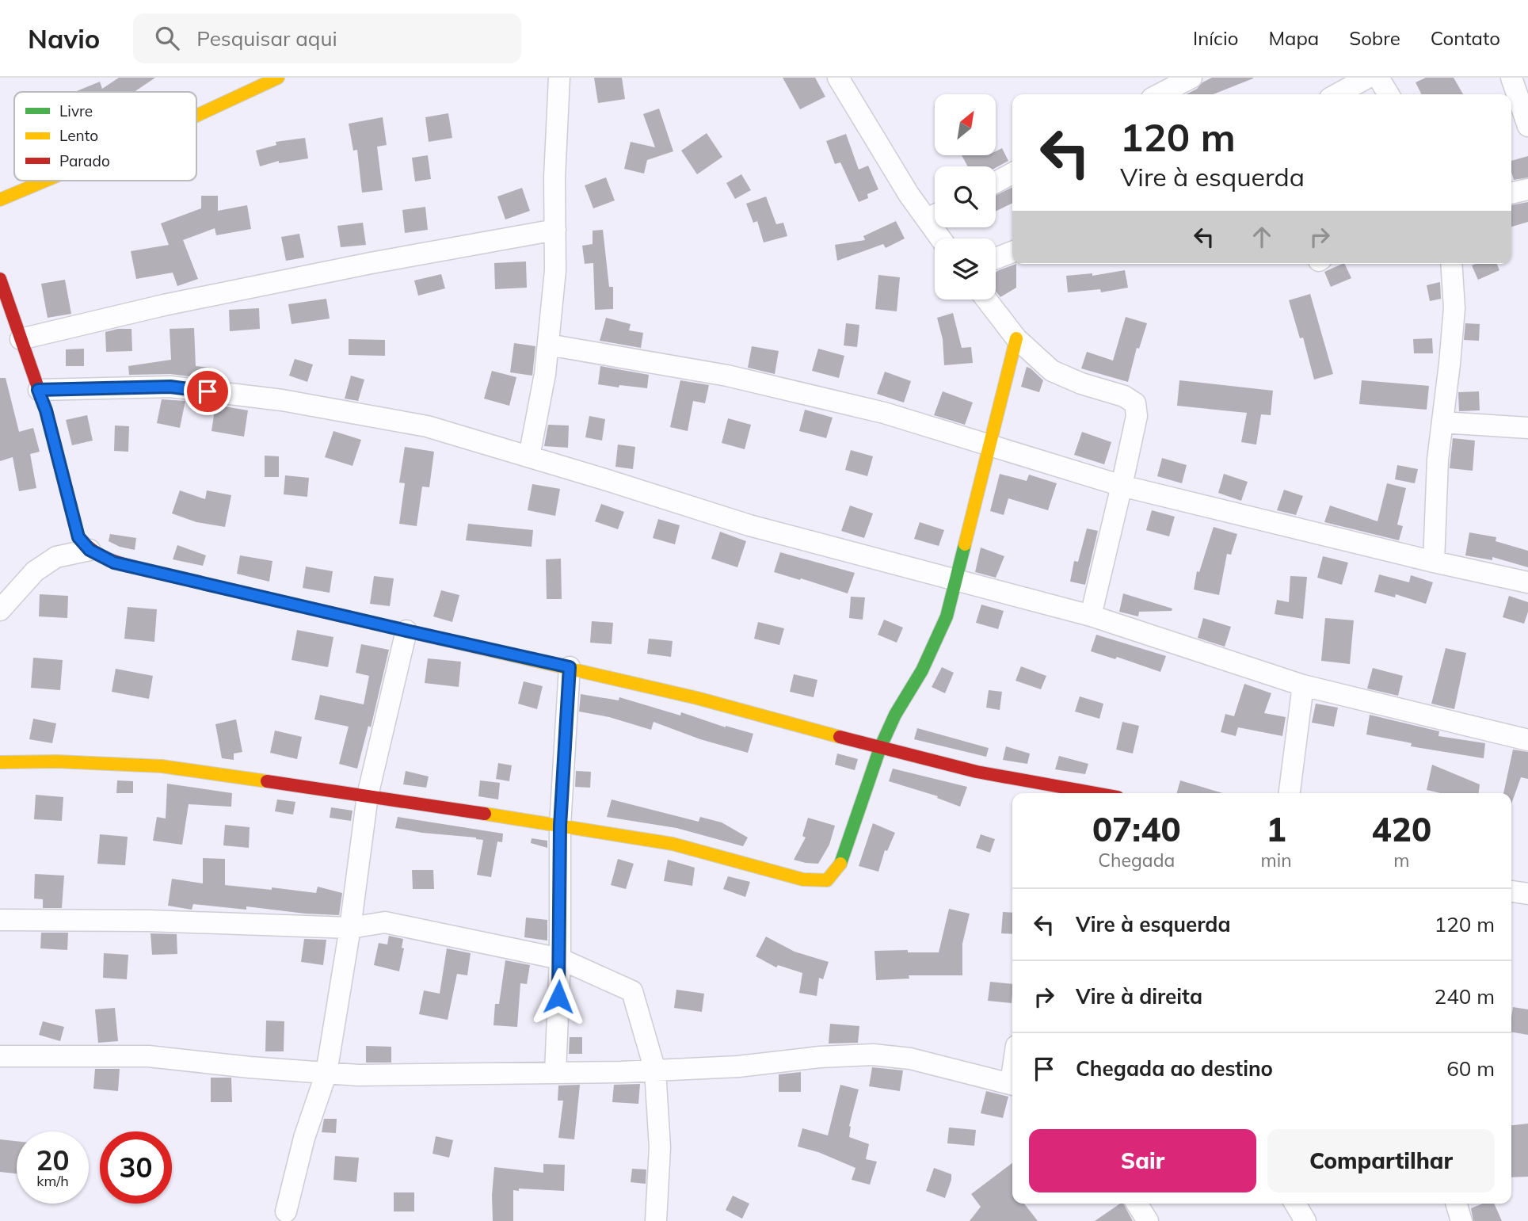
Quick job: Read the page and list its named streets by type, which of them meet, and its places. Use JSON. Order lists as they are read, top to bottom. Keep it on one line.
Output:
{"legend":["Livre","Lento","Parado"],"north":"top right","page":{"header":"Navio","search":"Pesquisar aqui","nav":["Início","Mapa","Sobre","Contato"],"turn":["120 m","Vire à esquerda"],"eta":["07:40","Chegada","1","min","420","m"],"list":[{"name":"Vire à esquerda","value":"120 m"},{"name":"Vire à direita","value":"240 m"},{"name":"Chegada ao destino","value":"60 m"}],"buttons":["Sair","Compartilhar"],"speed":"20 km/h","limit":"30"}}
